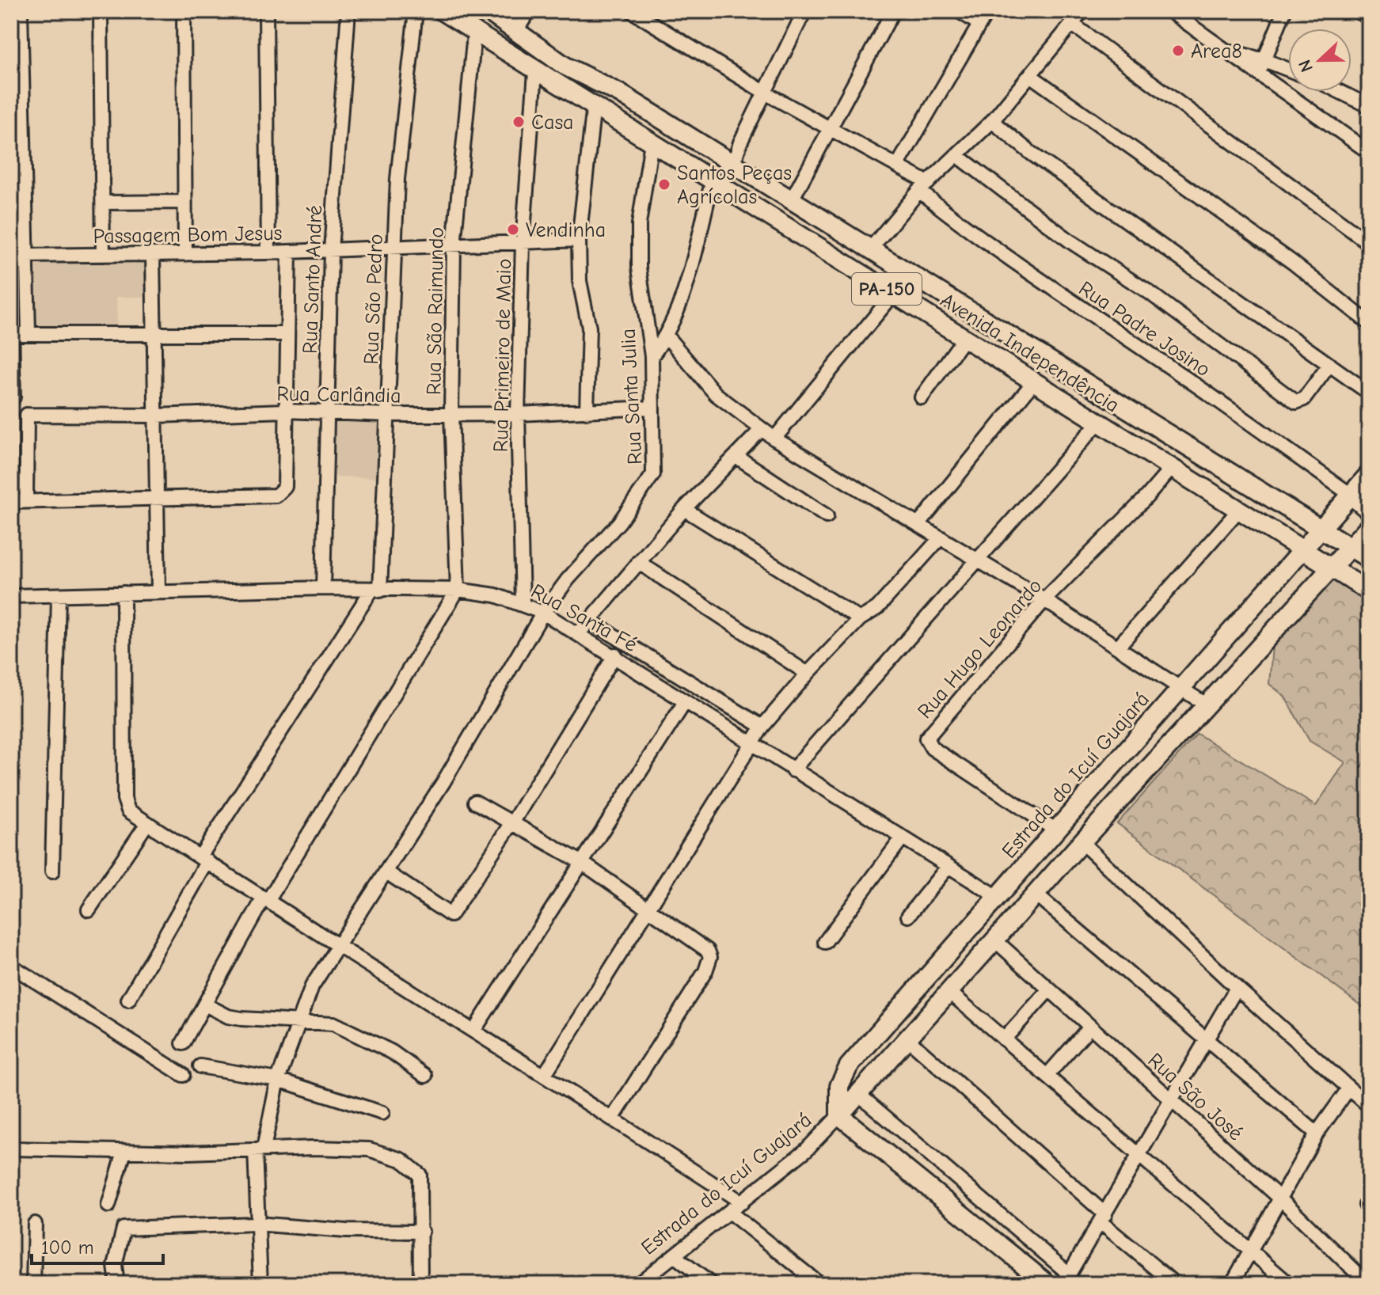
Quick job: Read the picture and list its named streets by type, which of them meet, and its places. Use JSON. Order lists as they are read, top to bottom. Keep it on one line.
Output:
{"streets":{"main road":["PA-150","Avenida Independência","Estrada do Icuí Guajará"],"street":["Passagem Bom Jesus","Rua Santo André","Rua São Pedro","Rua São Raimundo","Rua Padre Josino","Rua Primeiro de Maio","Rua Carlândia","Rua Santa Julia","Rua Santa Fé","Rua Hugo Leonardo","Rua São José"]},"crossings":[["Passagem Bom Jesus","Rua Santo André"],["Passagem Bom Jesus","Rua São Pedro"],["Passagem Bom Jesus","Rua São Raimundo"],["Passagem Bom Jesus","Rua Primeiro de Maio"],["Rua Santo André","Rua Carlândia"],["Rua Santo André","Rua Santa Fé"],["Rua São Pedro","Rua Carlândia"],["Rua São Pedro","Rua Santa Fé"],["Rua São Raimundo","Avenida Independência"],["Rua São Raimundo","Rua Carlândia"],["Rua São Raimundo","Rua Santa Fé"],["Rua Padre Josino","Estrada do Icuí Guajará"],["Avenida Independência","Rua Primeiro de Maio"],["Avenida Independência","Rua Santa Julia"],["Avenida Independência","Rua Hugo Leonardo"],["Avenida Independência","Estrada do Icuí Guajará"],["Rua Primeiro de Maio","Rua Carlândia"],["Rua Primeiro de Maio","Rua Santa Fé"],["Rua Carlândia","Rua Santa Julia"],["Rua Santa Julia","Rua Santa Fé"],["Rua Santa Fé","Estrada do Icuí Guajará"],["Rua Hugo Leonardo","Estrada do Icuí Guajará"],["Estrada do Icuí Guajará","Rua São José"]],"places":["Area8","Casa","Santos Peças Agrícolas","Vendinha"],"scale_bar":"100 m","north":"left"}
